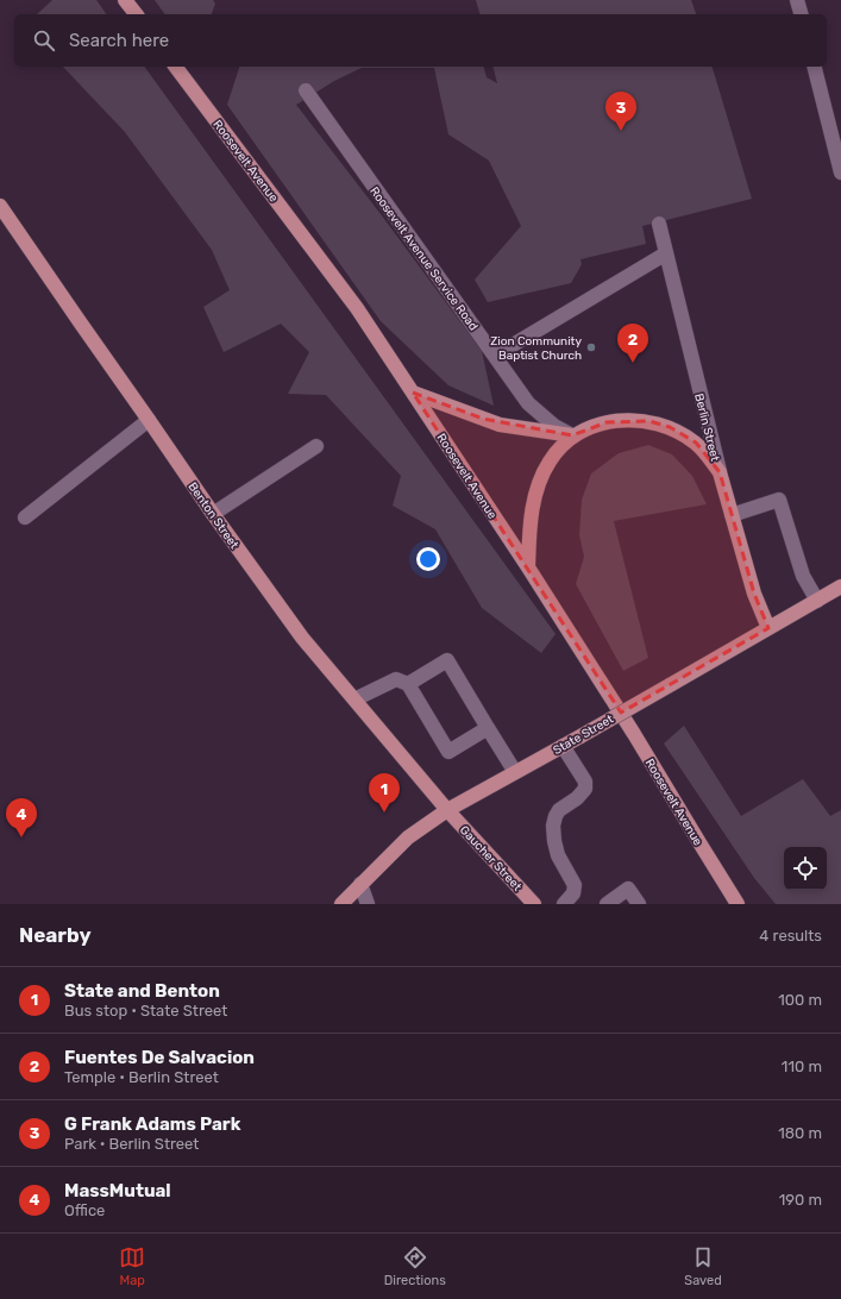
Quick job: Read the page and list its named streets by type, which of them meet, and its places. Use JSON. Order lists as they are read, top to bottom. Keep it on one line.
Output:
{"streets":{"main road":["Roosevelt Avenue","Berlin Street","Benton Street","State Street","Gaucher Street"],"street":["Roosevelt Avenue Service Road"]},"crossings":[["Berlin Street","State Street"],["Benton Street","State Street"],["Benton Street","Gaucher Street"],["State Street","Gaucher Street"]],"places":["Zion Community Baptist Church"],"page":{"search":"Search here","pins":["3","2","1","4"],"heading":["Nearby","4 results"],"list":[{"mark":"1","name":"State and Benton","note":"Bus stop · State Street","value":"100 m"},{"mark":"2","name":"Fuentes De Salvacion","note":"Temple · Berlin Street","value":"110 m"},{"mark":"3","name":"G Frank Adams Park","note":"Park · Berlin Street","value":"180 m"},{"mark":"4","name":"MassMutual","note":"Office","value":"190 m"}],"nav":["Map","Directions","Saved"]}}
